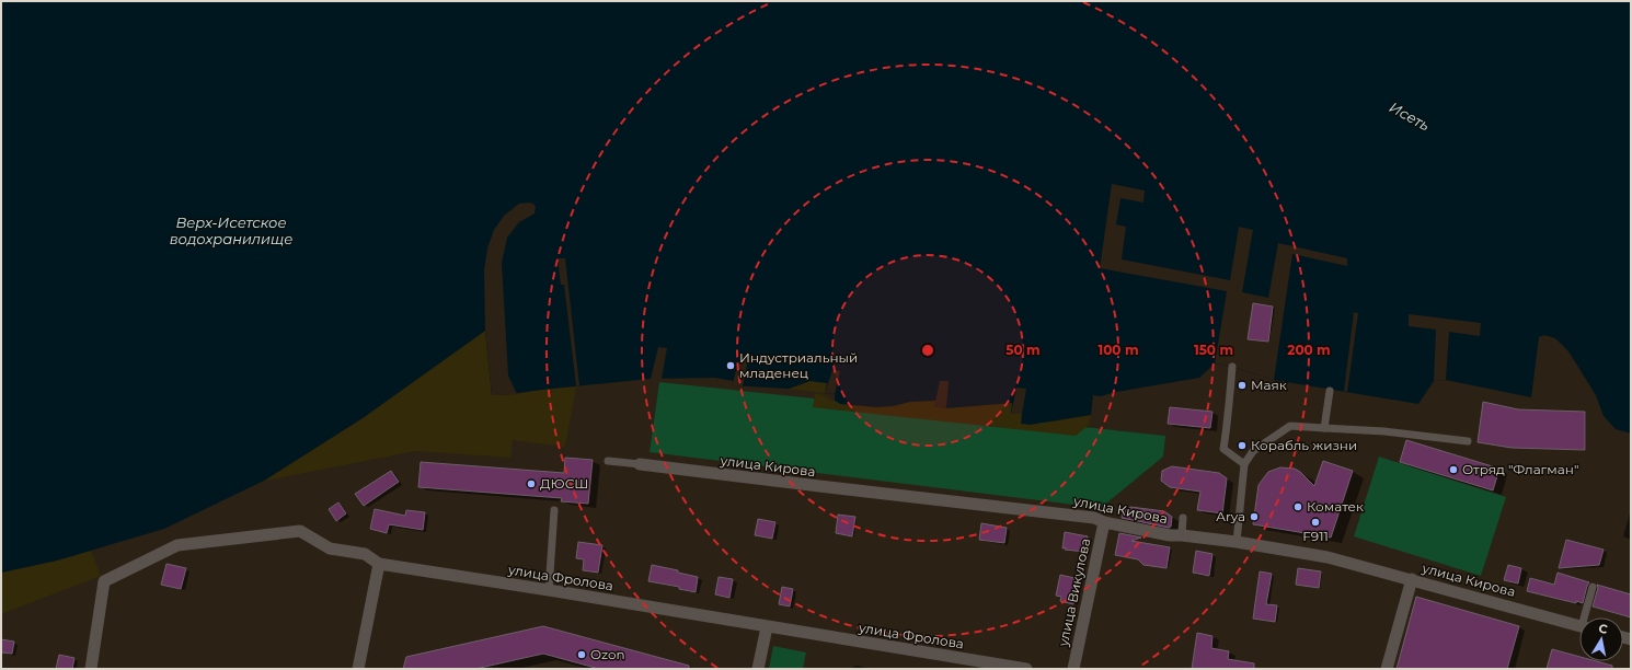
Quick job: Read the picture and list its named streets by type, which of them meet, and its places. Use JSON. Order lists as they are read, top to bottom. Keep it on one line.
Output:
{"streets":{"street":["улица Кирова","улица Фролова","улица Викулова"]},"crossings":[["улица Кирова","улица Викулова"]],"water":["Исеть","Верх-Исетское водохранилище"],"places":["Индустриальный младенец","Маяк","Корабль жизни","Отряд \"Флагман\"","ДЮСШ","Коматек","Arya","F911","Ozon"],"north":"top","rings":["50 m","100 m","150 m","200 m"]}
